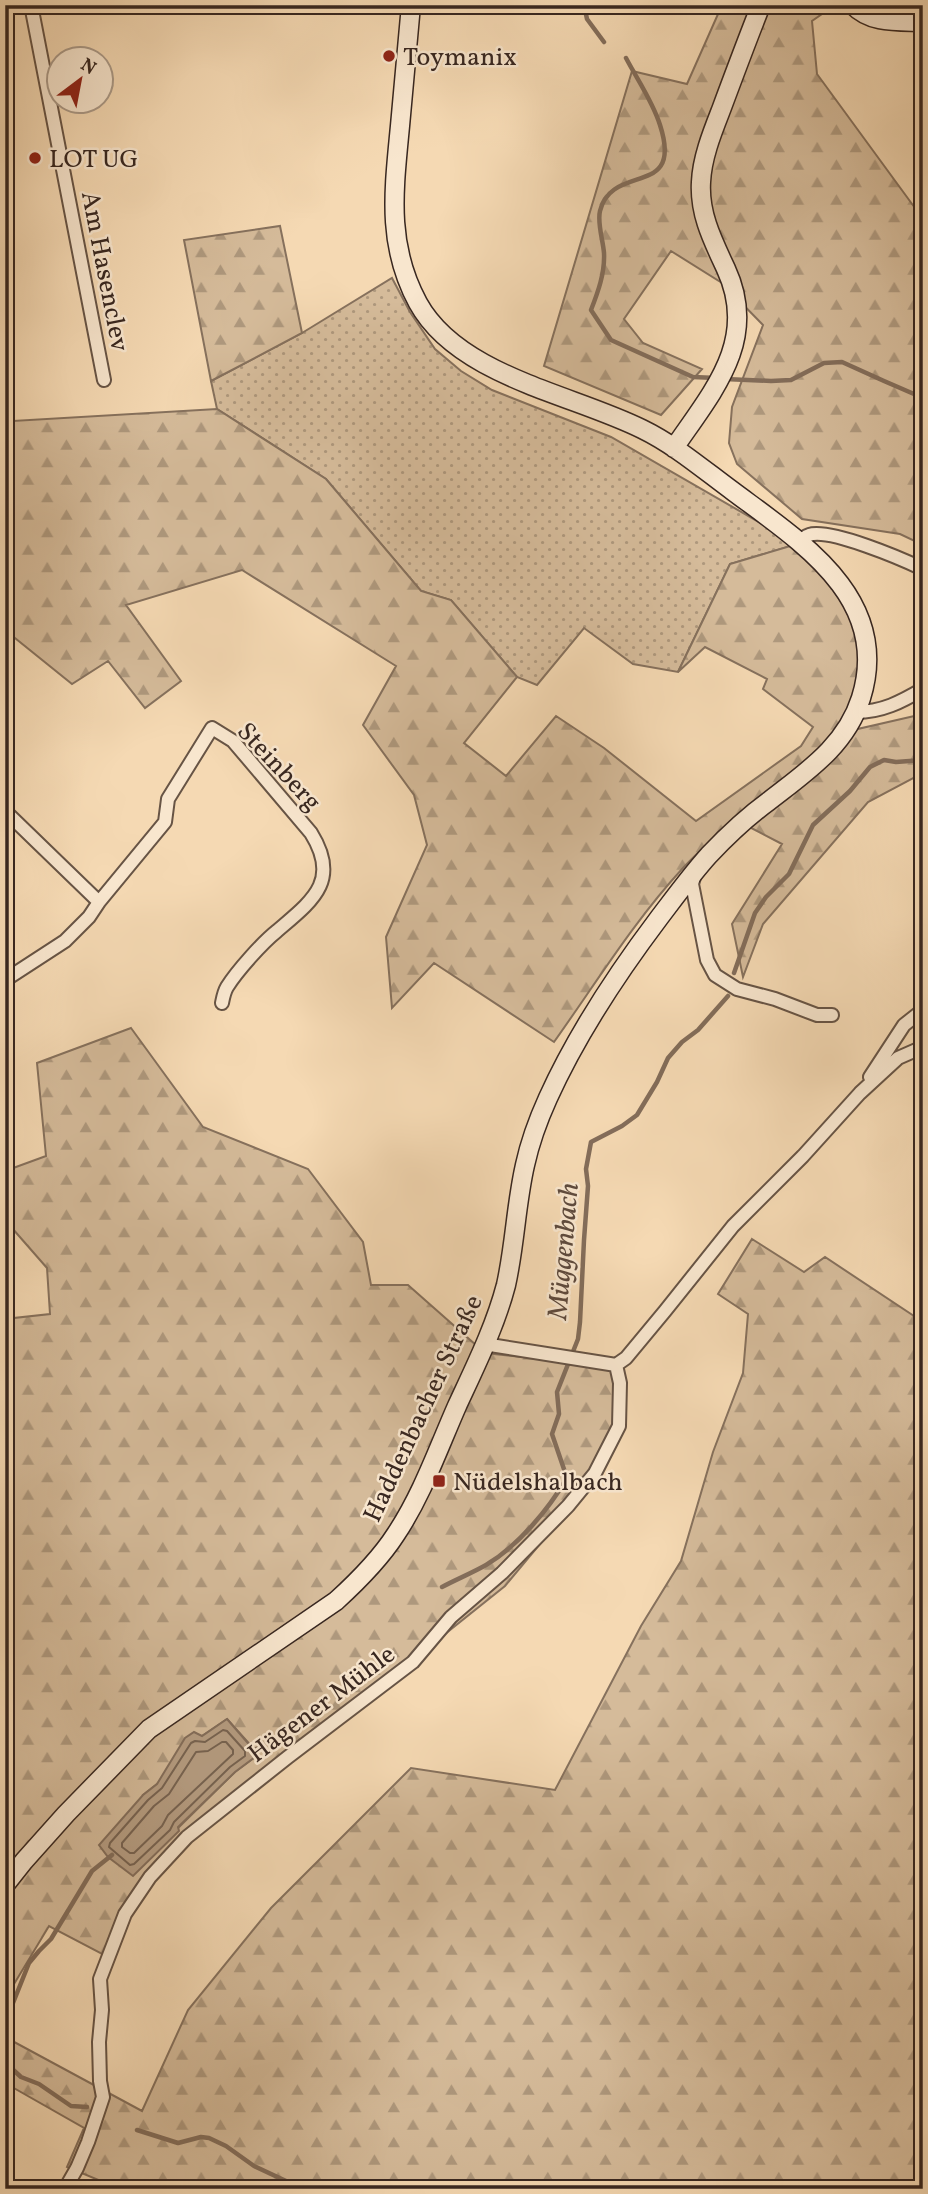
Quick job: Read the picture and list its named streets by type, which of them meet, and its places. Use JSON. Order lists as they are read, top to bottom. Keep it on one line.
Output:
{"streets":{"main road":["Haddenbacher Straße"],"street":["Am Hasenclev","Steinberg","Hägener Mühle"]},"water":["Müggenbach"],"places":{"other":["Toymanix","LOT UG"],"transit":["Nüdelshalbach"]},"north":"top right"}
